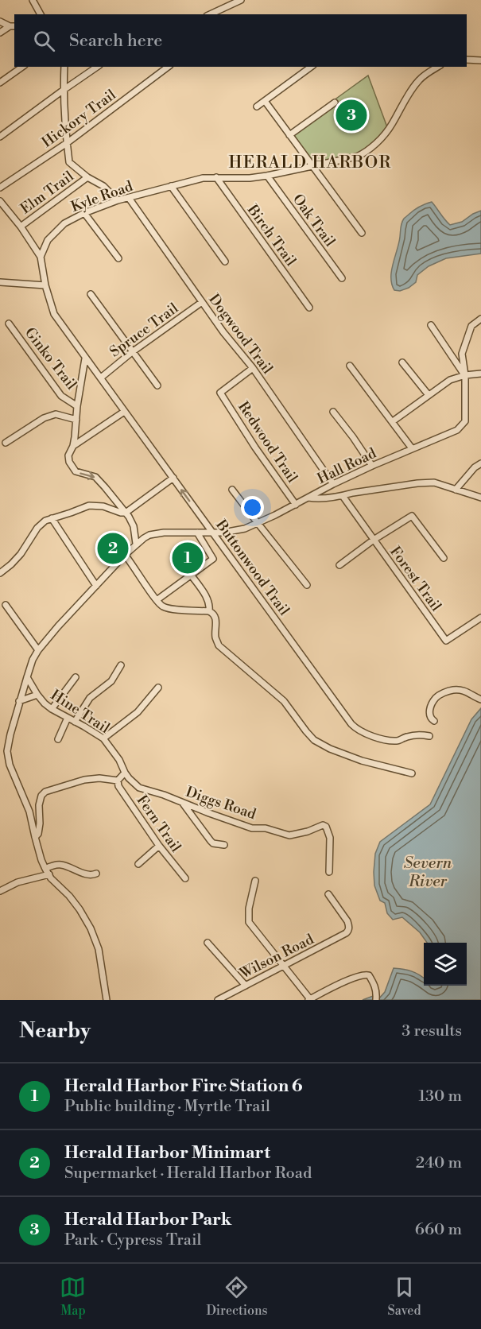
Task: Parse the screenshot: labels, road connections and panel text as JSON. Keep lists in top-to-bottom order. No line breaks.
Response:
{"streets":{"street":["Hickory Trail","Elm Trail","Kyle Road","Oak Trail","Birch Trail","Spruce Trail","Dogwood Trail","Ginko Trail","Redwood Trail","Hall Road","Buttonwood Trail","Forest Trail","Hine Trail","Diggs Road","Fern Trail","Wilson Road"]},"crossings":[["Kyle Road","Oak Trail"],["Kyle Road","Birch Trail"],["Kyle Road","Dogwood Trail"],["Spruce Trail","Dogwood Trail"],["Spruce Trail","Buttonwood Trail"],["Dogwood Trail","Redwood Trail"],["Dogwood Trail","Hall Road"],["Redwood Trail","Hall Road"],["Hall Road","Buttonwood Trail"],["Hine Trail","Diggs Road"]],"districts":["HERALD HARBOR"],"water":["Severn River"],"page":{"search":"Search here","pins":["3","2","1"],"heading":["Nearby","3 results"],"list":[{"mark":"1","name":"Herald Harbor Fire Station 6","note":"Public building · Myrtle Trail","value":"130 m"},{"mark":"2","name":"Herald Harbor Minimart","note":"Supermarket · Herald Harbor Road","value":"240 m"},{"mark":"3","name":"Herald Harbor Park","note":"Park · Cypress Trail","value":"660 m"}],"nav":["Map","Directions","Saved"]}}
